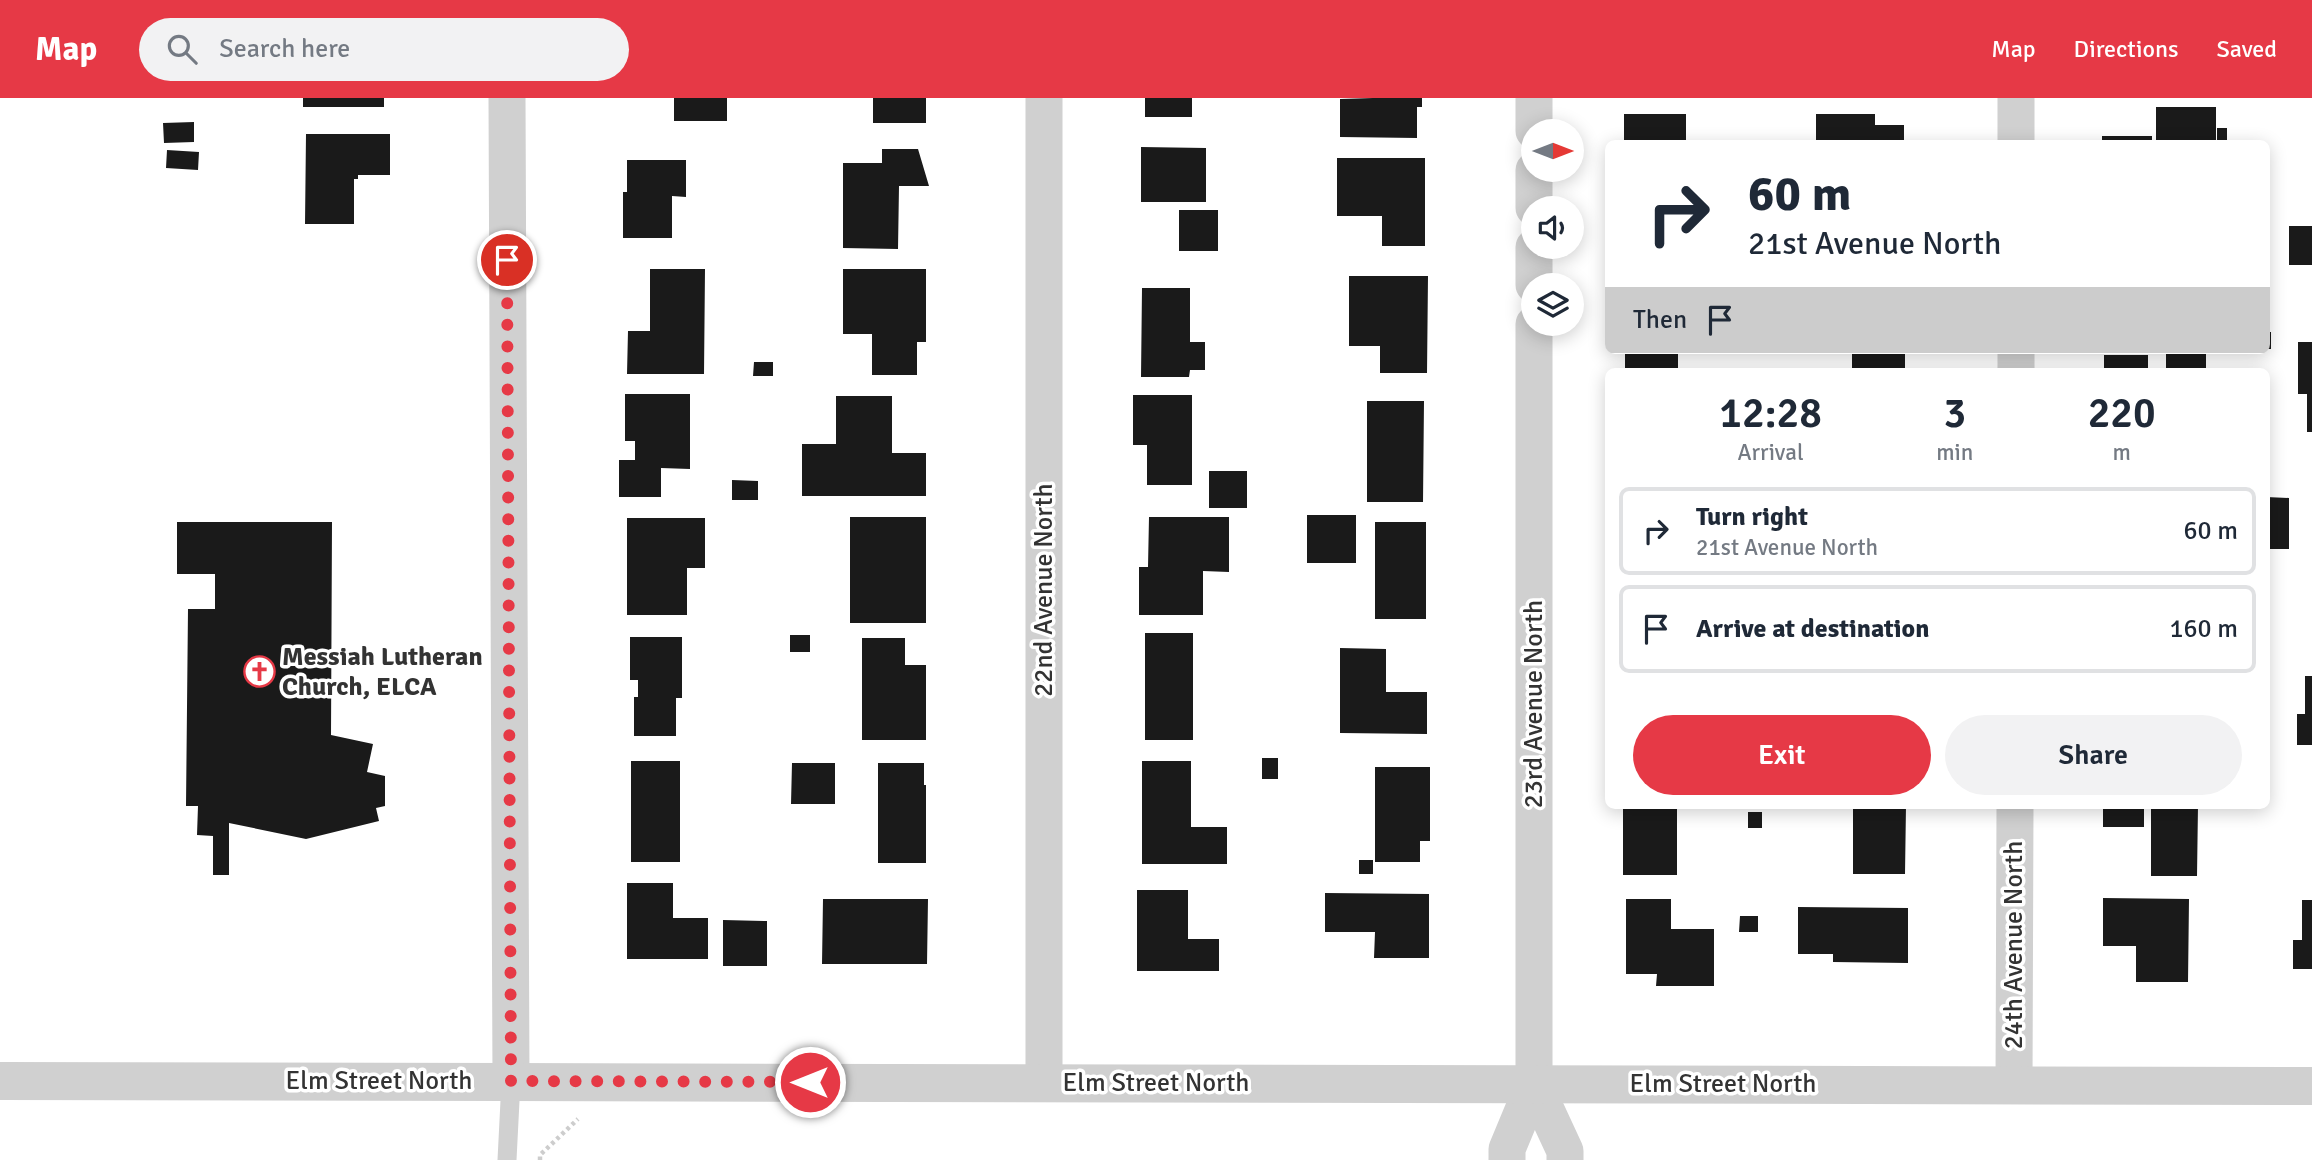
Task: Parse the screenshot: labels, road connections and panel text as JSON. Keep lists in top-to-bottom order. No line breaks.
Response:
{"streets":{"street":["22nd Avenue North","23rd Avenue North","24th Avenue North","Elm Street North"]},"crossings":[["22nd Avenue North","Elm Street North"],["23rd Avenue North","Elm Street North"],["24th Avenue North","Elm Street North"]],"places":{"church":["Messiah Lutheran Church, ELCA"]},"north":"right","page":{"header":"Map","search":"Search here","nav":["Map","Directions","Saved"],"turn":["60 m","21st Avenue North"],"then":"Then","eta":["12:28","Arrival","3","min","220","m"],"list":[{"name":"Turn right","note":"21st Avenue North","value":"60 m"},{"name":"Arrive at destination","value":"160 m"}],"buttons":["Exit","Share"]}}
